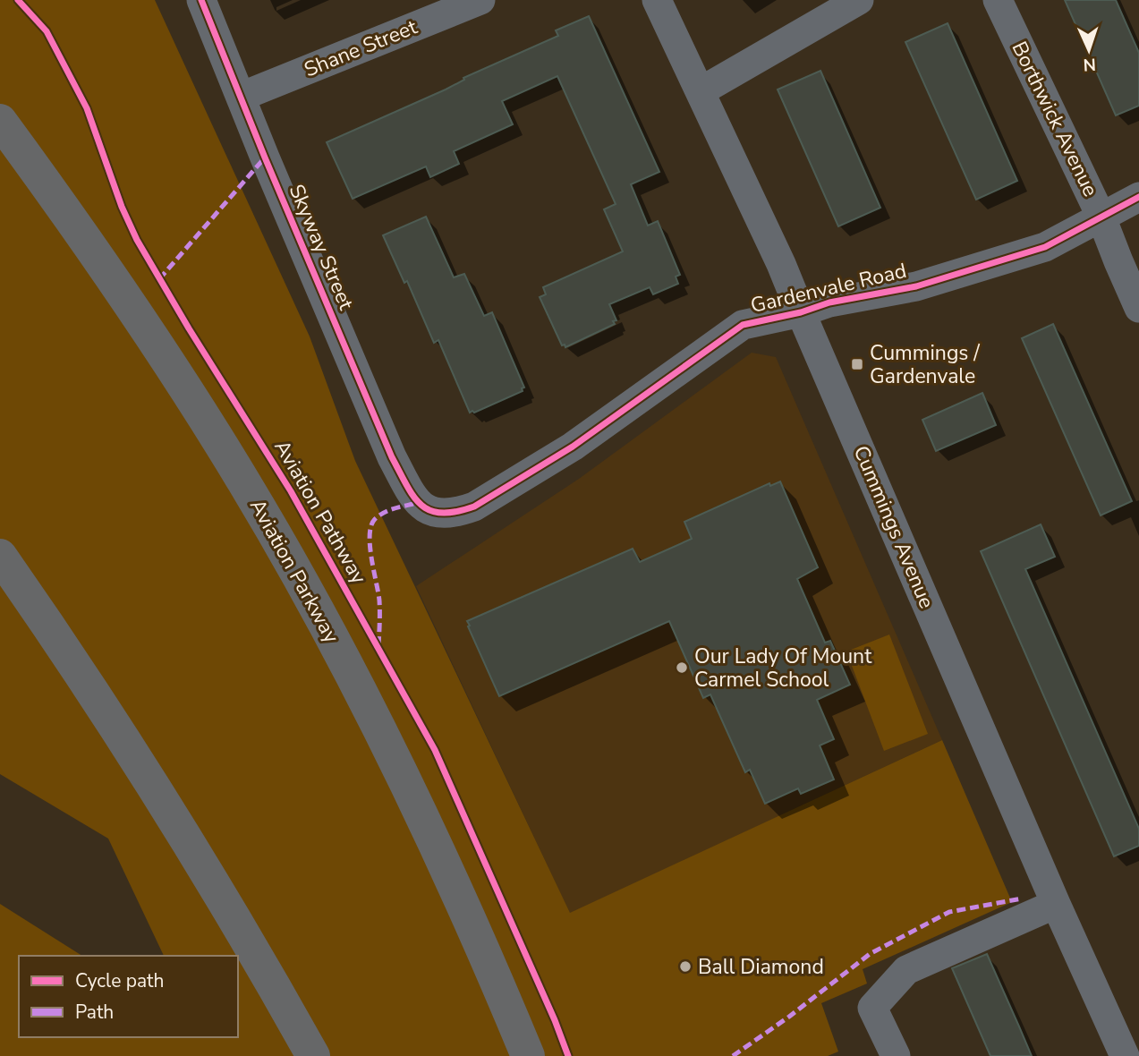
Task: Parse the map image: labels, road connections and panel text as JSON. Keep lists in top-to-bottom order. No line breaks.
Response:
{"streets":{"main road":["Aviation Parkway"],"street":["Shane Street","Borthwick Avenue","Skyway Street","Gardenvale Road","Cummings Avenue"],"cycle path":["Aviation Pathway"]},"crossings":[["Shane Street","Skyway Street"],["Borthwick Avenue","Gardenvale Road"],["Skyway Street","Gardenvale Road"],["Gardenvale Road","Cummings Avenue"]],"places":{"transit":["Cummings / Gardenvale"],"other":["Our Lady Of Mount Carmel School","Ball Diamond"]},"legend":["Cycle path","Path"],"north":"bottom"}
